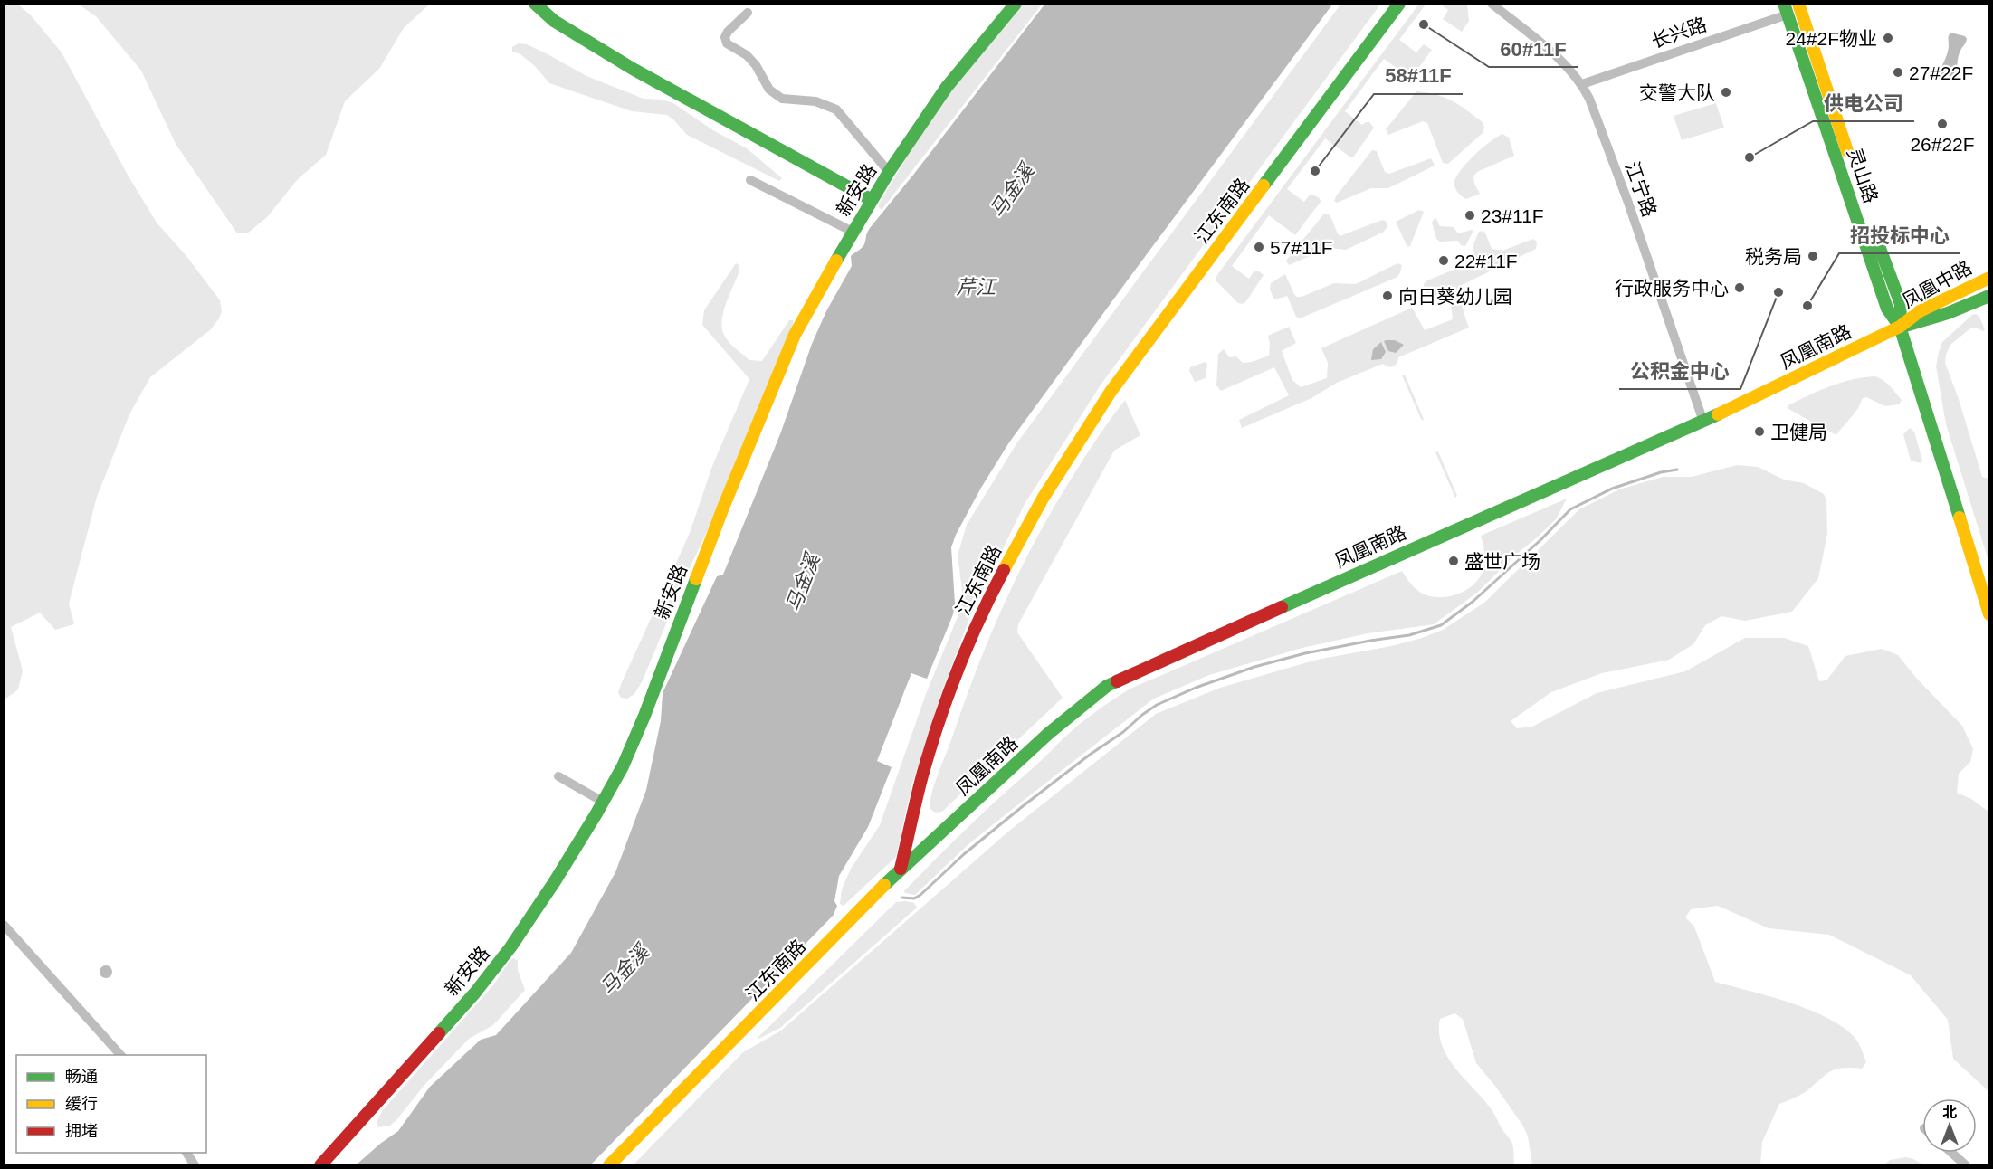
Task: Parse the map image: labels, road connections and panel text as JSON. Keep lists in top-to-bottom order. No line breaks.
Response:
{"streets":{"main road":["灵山路","新安路","江东南路","凤凰中路","凤凰南路"],"street":["长兴路","江宁路"]},"crossings":[["长兴路","灵山路"],["长兴路","江宁路"],["灵山路","凤凰中路"],["灵山路","凤凰南路"],["江宁路","凤凰南路"],["江东南路","凤凰南路"],["凤凰中路","凤凰南路"]],"water":["马金溪","芹江"],"places":["60#11F","24#2F物业","27#22F","交警大队","26#22F","供电公司","58#11F","23#11F","57#11F","税务局","22#11F","行政服务中心","公积金中心","向日葵幼儿园","招投标中心","卫健局","盛世广场"],"legend":["畅通","缓行","拥堵"],"north":"top"}
